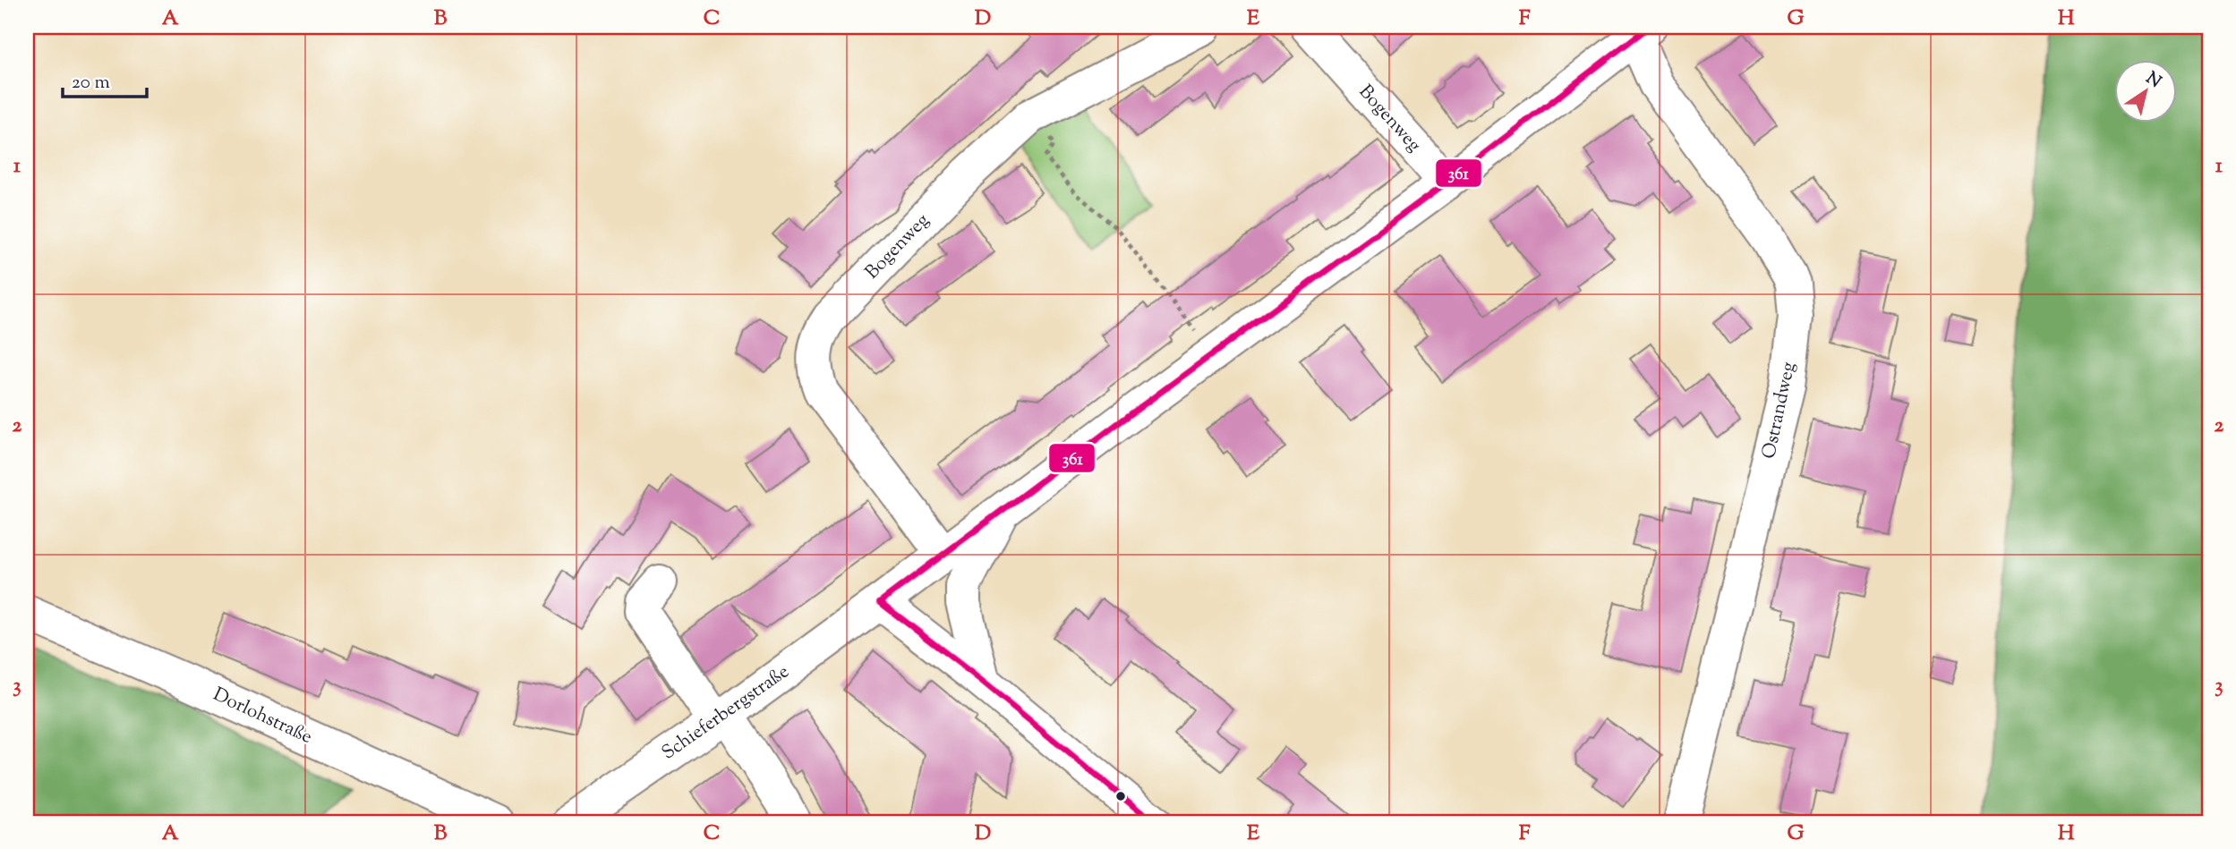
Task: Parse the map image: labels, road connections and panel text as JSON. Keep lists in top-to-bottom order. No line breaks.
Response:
{"streets":{"street":["Bogenweg","Ostrandweg","Schieferbergstraße","Dorlohstraße"]},"crossings":[["Bogenweg","Schieferbergstraße"],["Ostrandweg","Schieferbergstraße"]],"lines":["transit line 361"],"scale_bar":"20 m","north":"top right","grid":{"columns":["A","B","C","D","E","F","G","H"],"rows":["1","2","3"]}}
